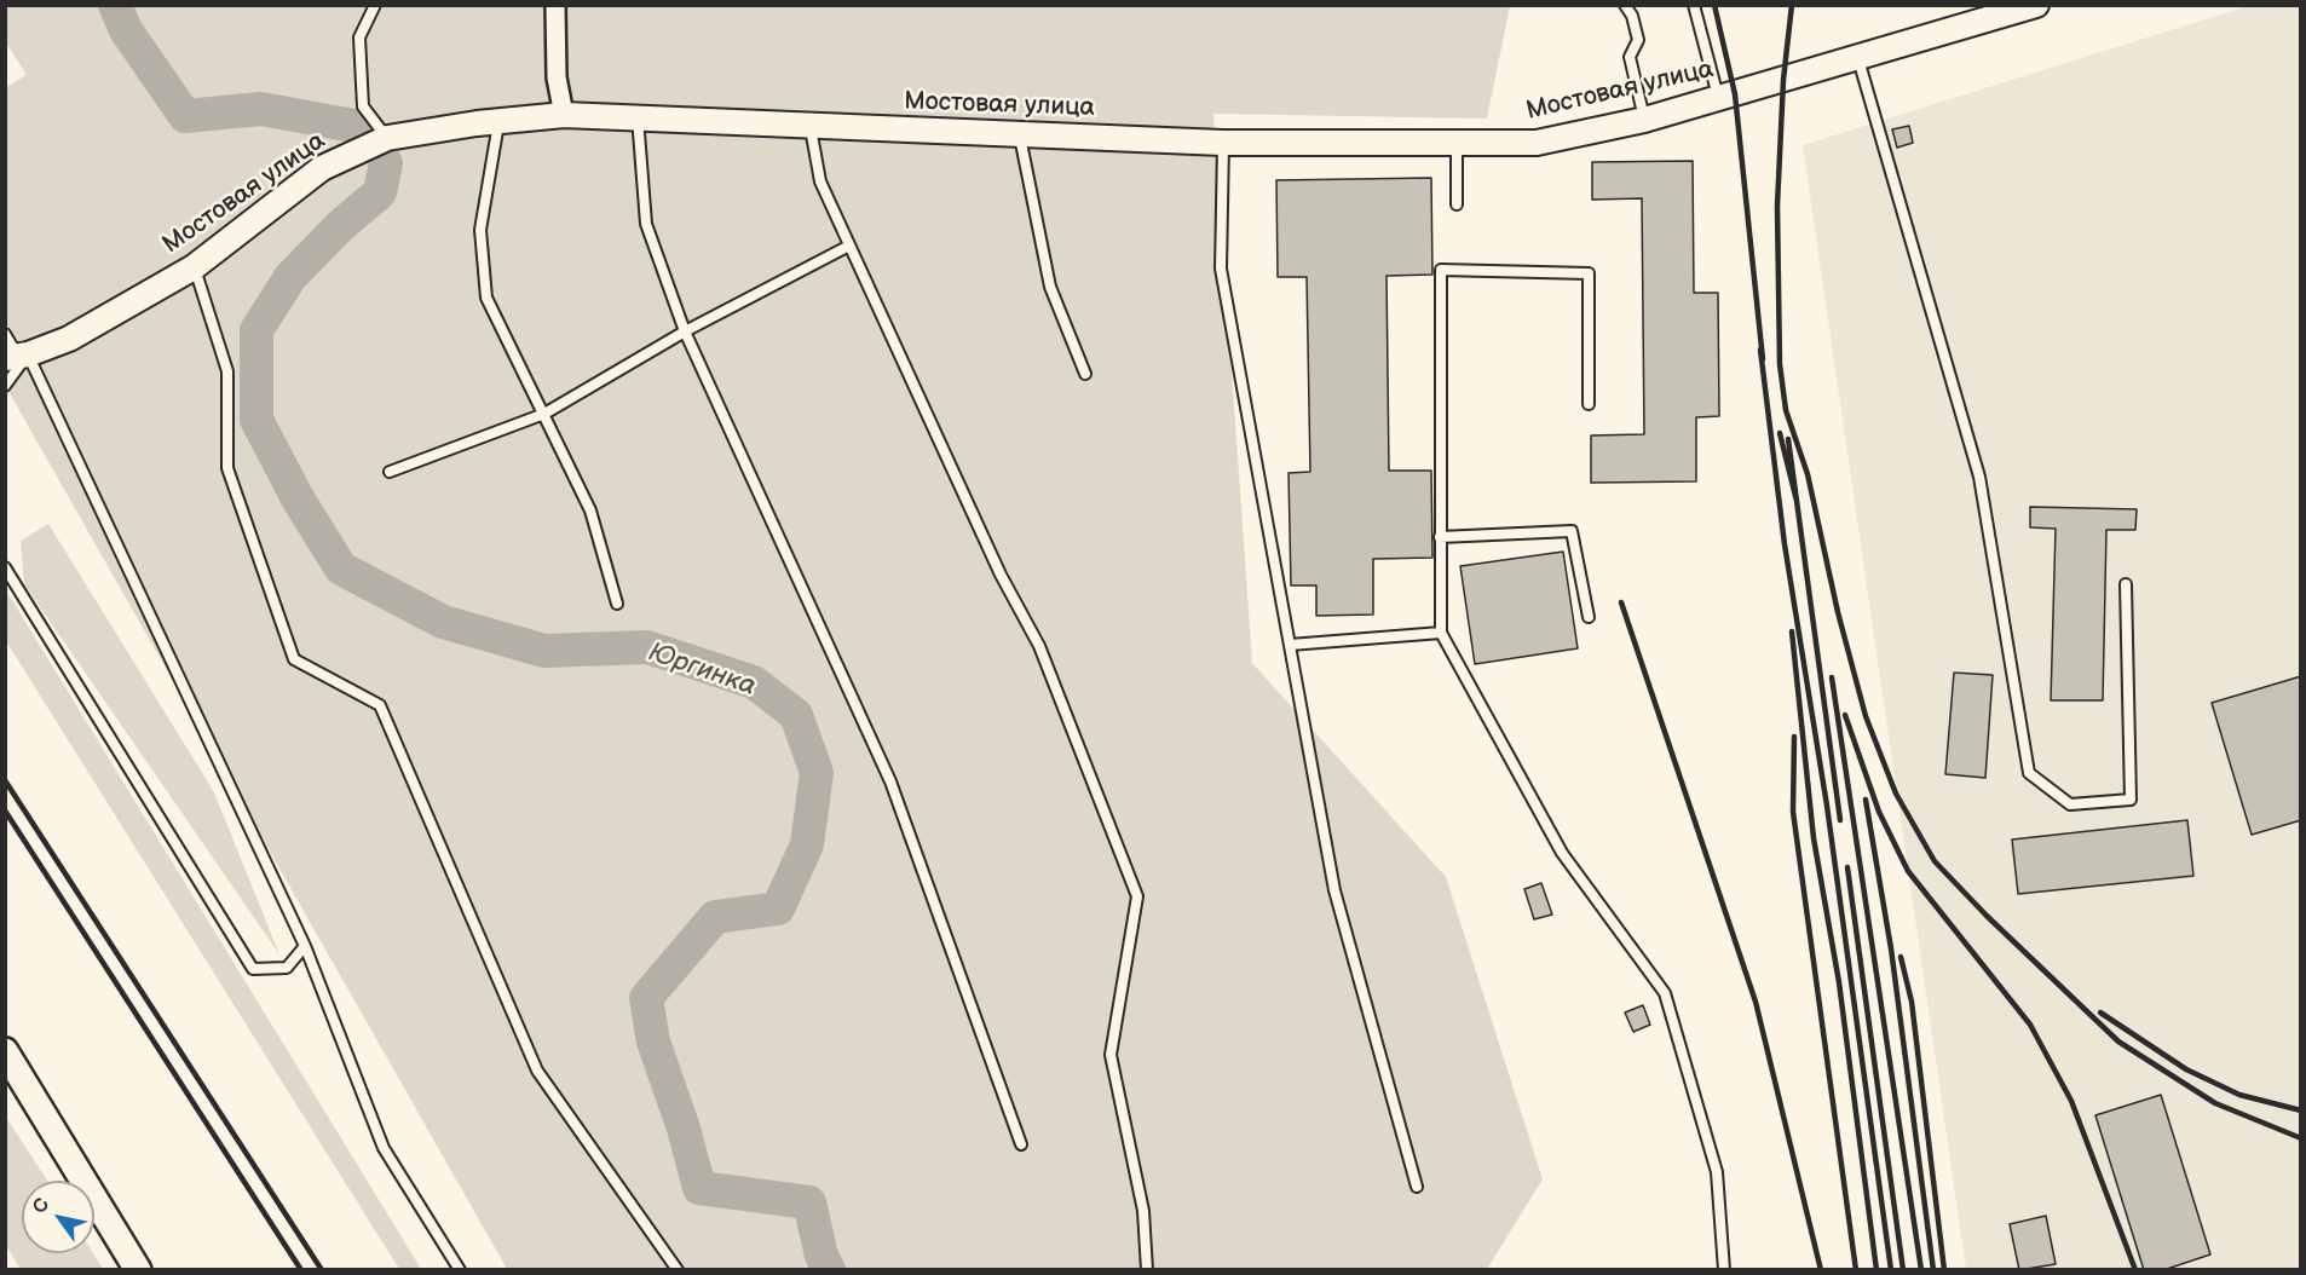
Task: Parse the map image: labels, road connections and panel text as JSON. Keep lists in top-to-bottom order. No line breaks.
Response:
{"streets":{"street":["Мостовая улица"]},"water":["Юргинка"],"north":"top left"}
